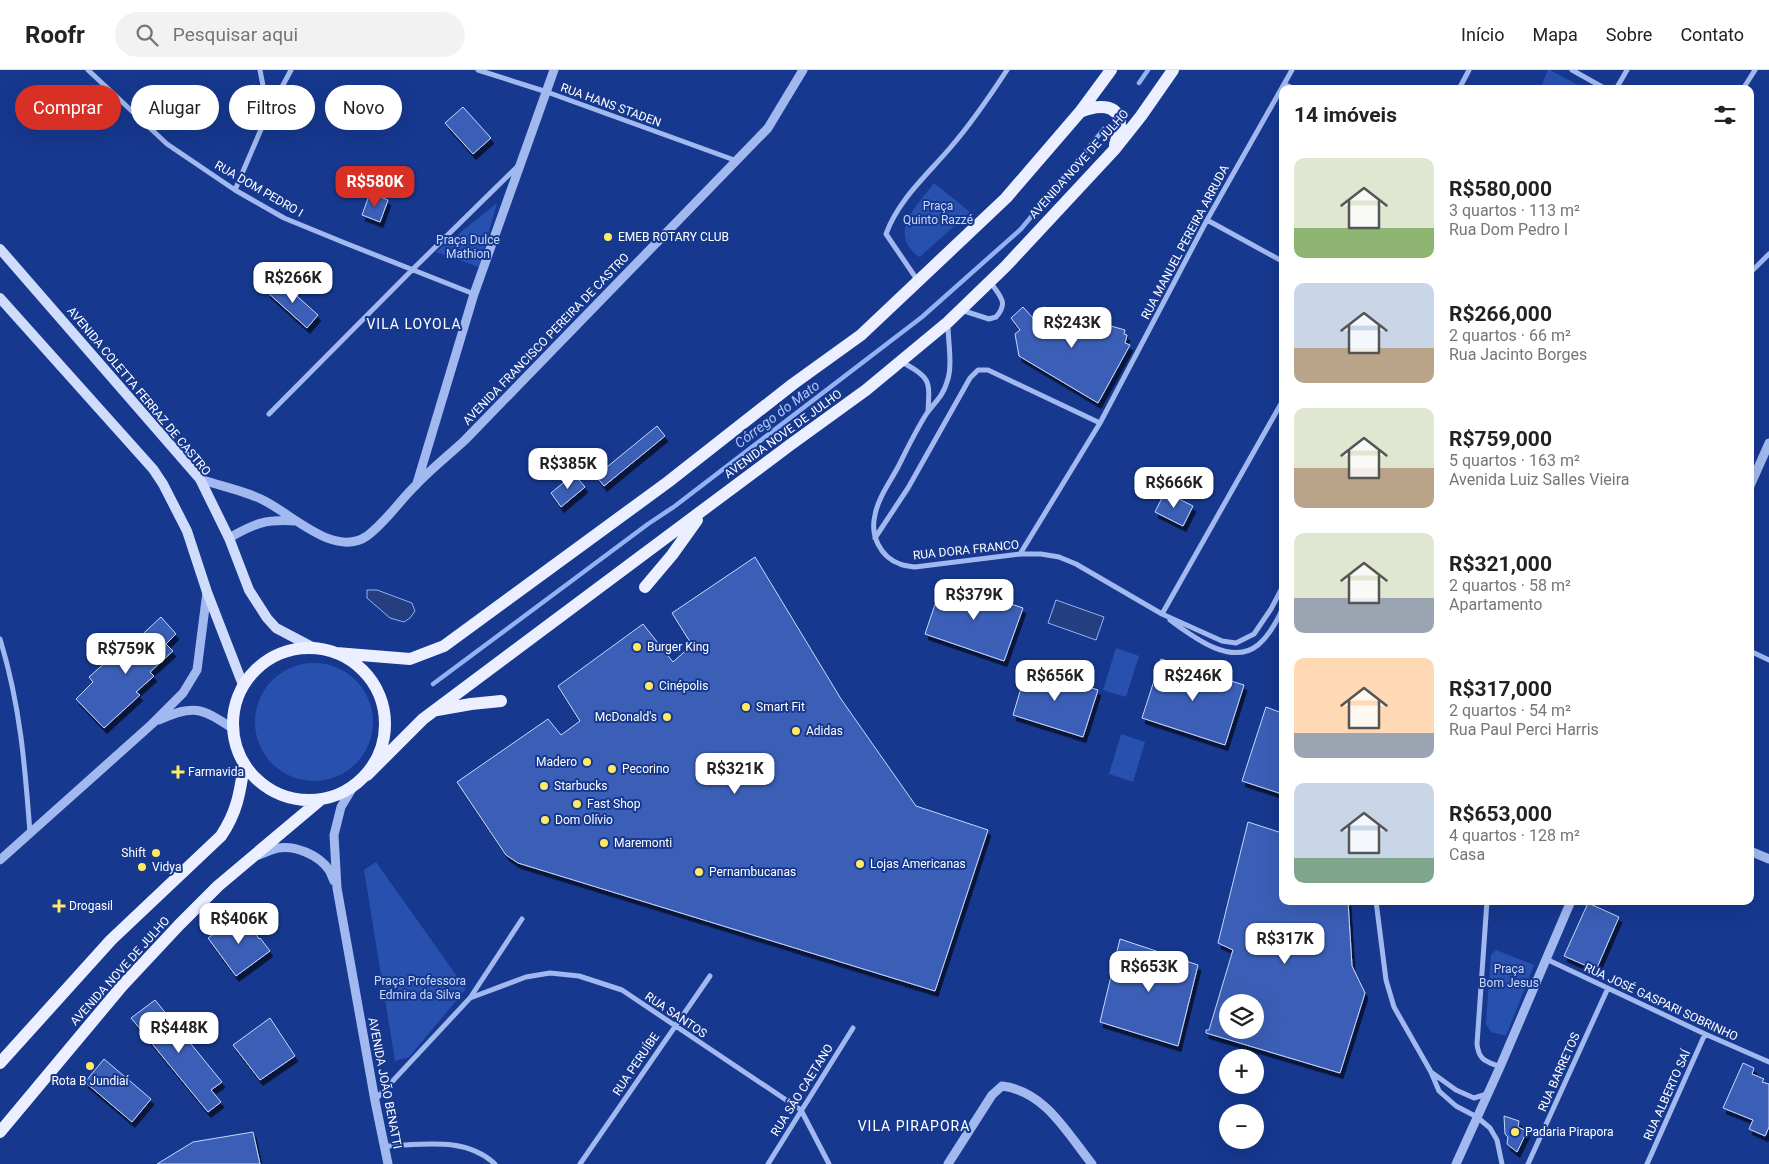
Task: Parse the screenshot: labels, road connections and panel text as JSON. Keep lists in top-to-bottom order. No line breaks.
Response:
{"streets":{"main road":["AVENIDA NOVE DE JULHO","AVENIDA COLETTA FERRAZ DE CASTRO"],"street":["RUA HANS STADEN","RUA DOM PEDRO I","RUA MANUEL PEREIRA ARRUDA","AVENIDA FRANCISCO PEREIRA DE CASTRO","RUA DORA FRANCO","RUA JOSÉ GASPARI SOBRINHO","RUA SANTOS","RUA PERUÍBE","RUA BARRETOS","AVENIDA JOÃO BENATTI","RUA SÃO CAETANO","RUA ALBERTO SAÍ"]},"crossings":[["RUA HANS STADEN","AVENIDA FRANCISCO PEREIRA DE CASTRO"],["AVENIDA NOVE DE JULHO","AVENIDA COLETTA FERRAZ DE CASTRO"],["AVENIDA NOVE DE JULHO","AVENIDA JOÃO BENATTI"],["RUA MANUEL PEREIRA ARRUDA","RUA DORA FRANCO"],["AVENIDA FRANCISCO PEREIRA DE CASTRO","AVENIDA COLETTA FERRAZ DE CASTRO"],["AVENIDA COLETTA FERRAZ DE CASTRO","AVENIDA JOÃO BENATTI"],["RUA JOSÉ GASPARI SOBRINHO","RUA BARRETOS"],["RUA JOSÉ GASPARI SOBRINHO","RUA ALBERTO SAÍ"],["RUA SANTOS","RUA PERUÍBE"],["RUA SANTOS","RUA SÃO CAETANO"]],"districts":["VILA LOYOLA","VILA PIRAPORA"],"water":["Córrego do Mato"],"parks":["Praça Quinto Razzé","Praça Dulce Mathion","Praça Bom Jesus","Praça Professora Edmira da Silva"],"places":{"other":["EMEB ROTARY CLUB","Burger King","Cinépolis","Smart Fit","McDonald's","Adidas","Madero","Pecorino","Starbucks","Fast Shop","Dom Olívio","Maremonti","Shift","Lojas Americanas","Vidya","Pernambucanas","Rota B Jundiaí","Padaria Pirapora"],"health":["Farmavida","Drogasil"]},"page":{"header":"Roofr","search":"Pesquisar aqui","nav":["Início","Mapa","Sobre","Contato"],"chip":["Comprar","Alugar","Filtros","Novo"],"heading":"14 imóveis","list":[{"name":"R$580,000","note":"3 quartos · 113 m² · Rua Dom Pedro I"},{"name":"R$266,000","note":"2 quartos · 66 m² · Rua Jacinto Borges"},{"name":"R$759,000","note":"5 quartos · 163 m² · Avenida Luiz Salles Vieira"},{"name":"R$321,000","note":"2 quartos · 58 m² · Apartamento"},{"name":"R$317,000","note":"2 quartos · 54 m² · Rua Paul Perci Harris"},{"name":"R$653,000","note":"4 quartos · 128 m² · Casa"}],"price":["R$580K","R$266K","R$243K","R$385K","R$666K","R$379K","R$759K","R$656K","R$246K","R$321K","R$406K","R$317K","R$653K","R$448K"],"map_buttons":["+","−"]}}
